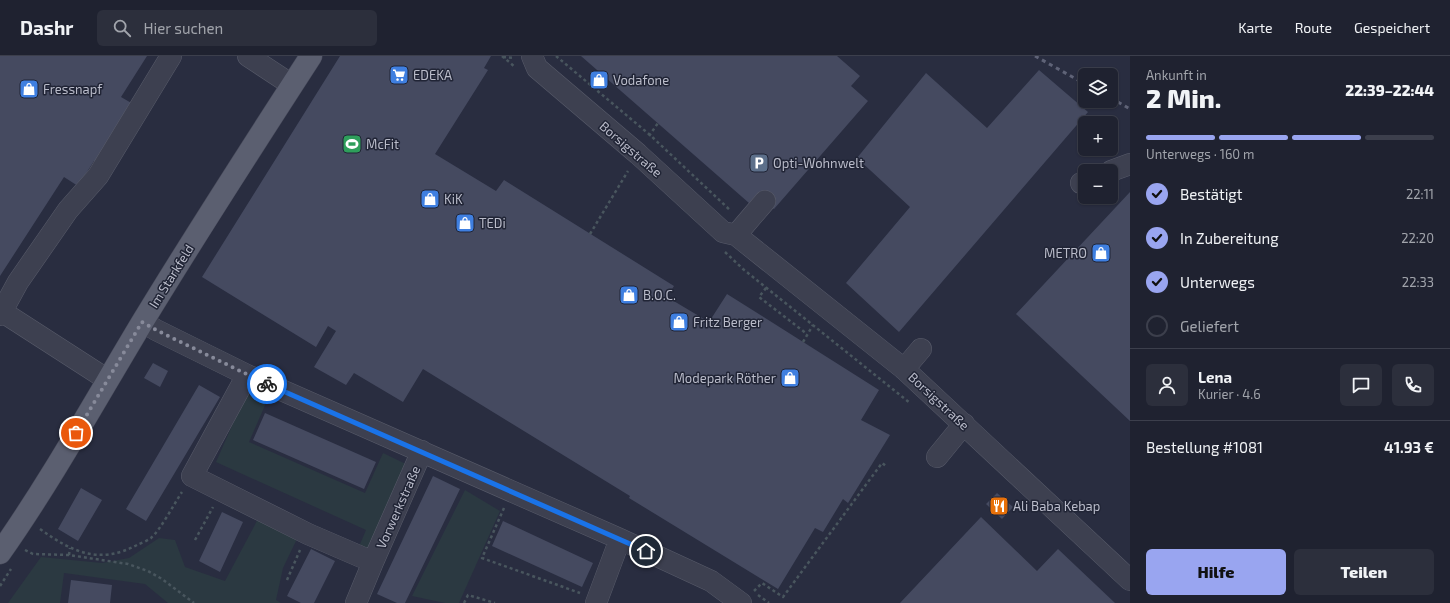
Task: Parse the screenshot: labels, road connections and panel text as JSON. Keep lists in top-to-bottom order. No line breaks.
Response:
{"streets":{"main road":["Im Starkfeld"],"street":["Borsigstraße","Vorwerkstraße"]},"crossings":[["Im Starkfeld","Vorwerkstraße"]],"places":{"supermarket":["EDEKA"],"shop":["Vodafone","Fressnapf","KiK","TEDi","METRO","B.O.C.","Fritz Berger","Modepark Röther"],"sports":["McFit"],"parking":["Opti-Wohnwelt"],"restaurant":["Ali Baba Kebap"]},"page":{"header":"Dashr","search":"Hier suchen","nav":["Karte","Route","Gespeichert"],"heading":["2 Min.","Ankunft in","22:39–22:44"],"panel":["Lena","Kurier · 4.6","Bestellung #1081","41.93 €"],"map_buttons":["+","−"],"bar":"Unterwegs · 160 m","list":[["Bestätigt","22:11"],["In Zubereitung","22:20"],["Unterwegs","22:33"],"Geliefert"],"buttons":["Hilfe","Teilen"]}}
